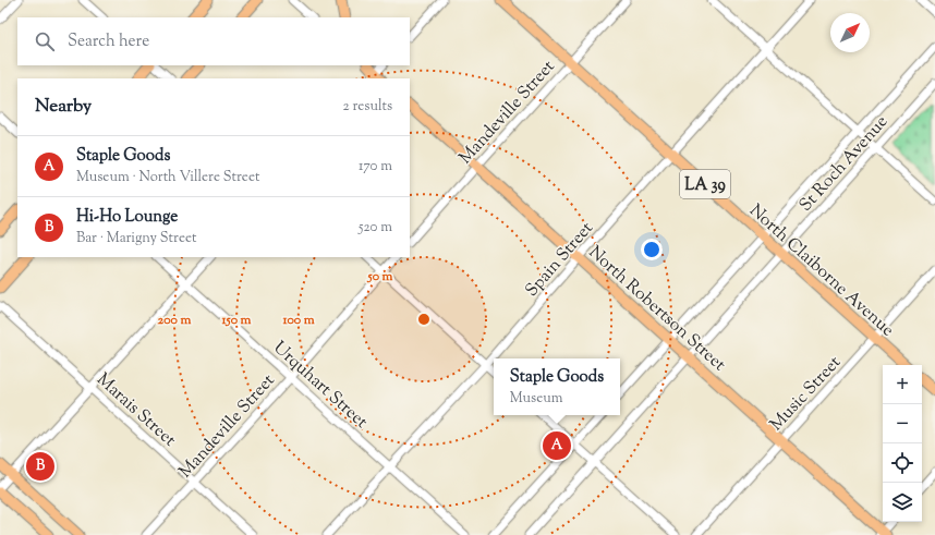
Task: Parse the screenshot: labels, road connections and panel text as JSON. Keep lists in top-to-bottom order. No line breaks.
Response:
{"streets":{"main road":["LA 39","North Claiborne Avenue","North Robertson Street"],"street":["Mandeville Street","St Roch Avenue","Spain Street","Urquhart Street","Music Street","Marais Street"]},"crossings":[["Mandeville Street","North Claiborne Avenue"],["Mandeville Street","North Robertson Street"],["Mandeville Street","Urquhart Street"],["Mandeville Street","Marais Street"],["St Roch Avenue","North Claiborne Avenue"],["St Roch Avenue","North Robertson Street"],["Spain Street","North Claiborne Avenue"],["Spain Street","North Robertson Street"],["Spain Street","Urquhart Street"],["North Claiborne Avenue","Music Street"],["North Robertson Street","Music Street"]],"north":"top right","page":{"search":"Search here","heading":["Nearby","2 results"],"list":[{"mark":"A","name":"Staple Goods","note":"Museum · North Villere Street","value":"170 m"},{"mark":"B","name":"Hi-Ho Lounge","note":"Bar · Marigny Street","value":"520 m"}],"popup":["Staple Goods","Museum"],"map_buttons":["+","−"],"pins":["A","B"]},"rings":["50 m","200 m","150 m","100 m"]}
